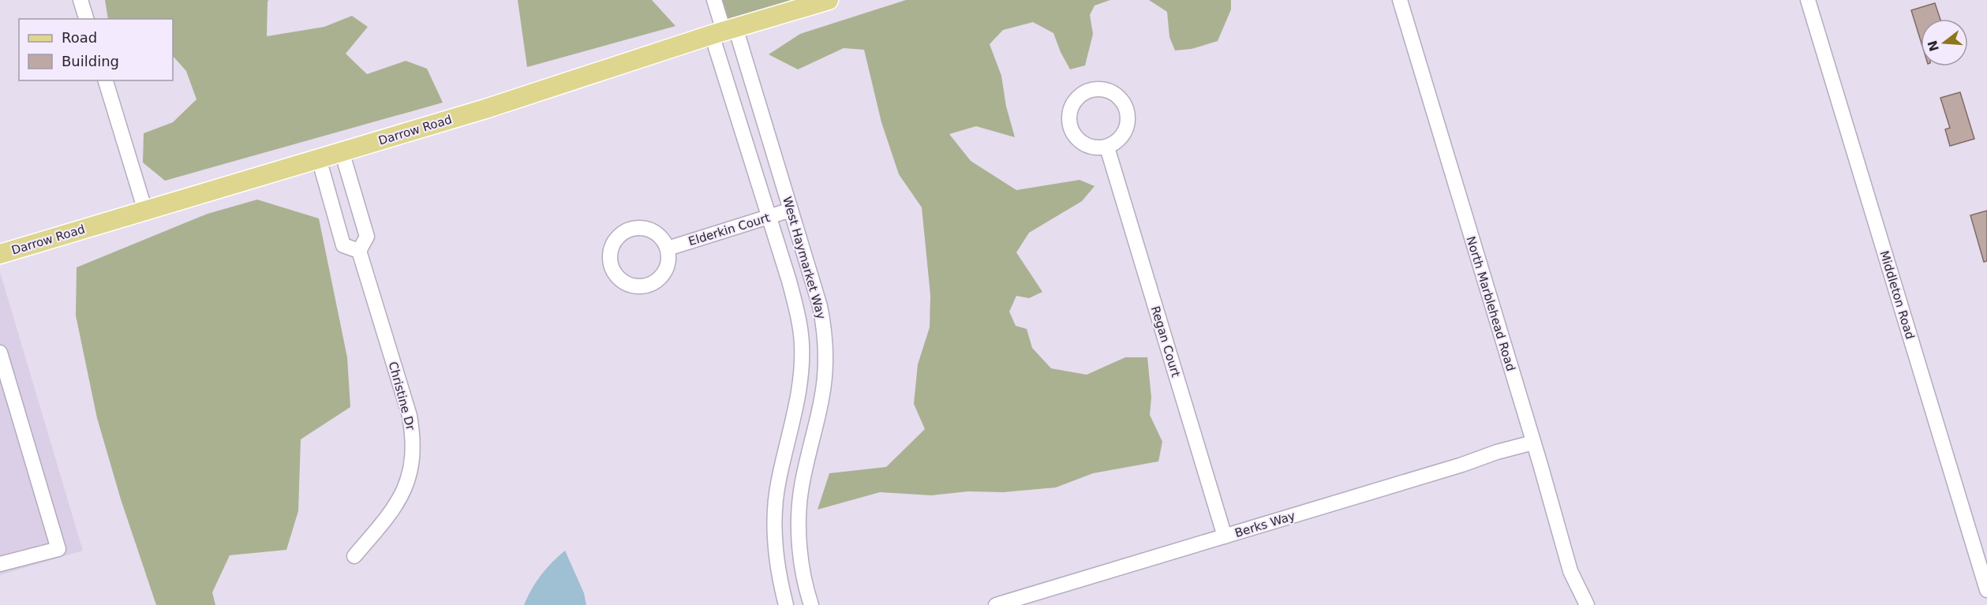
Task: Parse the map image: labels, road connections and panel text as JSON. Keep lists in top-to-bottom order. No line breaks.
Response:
{"streets":{"main road":["Darrow Road"],"street":["Elderkin Court","West Haymarket Way","Middleton Road","North Marblehead Road","Regan Court","Christine Dr","Berks Way"]},"crossings":[["Darrow Road","West Haymarket Way"],["Elderkin Court","West Haymarket Way"],["North Marblehead Road","Berks Way"],["Regan Court","Berks Way"]],"legend":["Road","Building"],"north":"left"}
